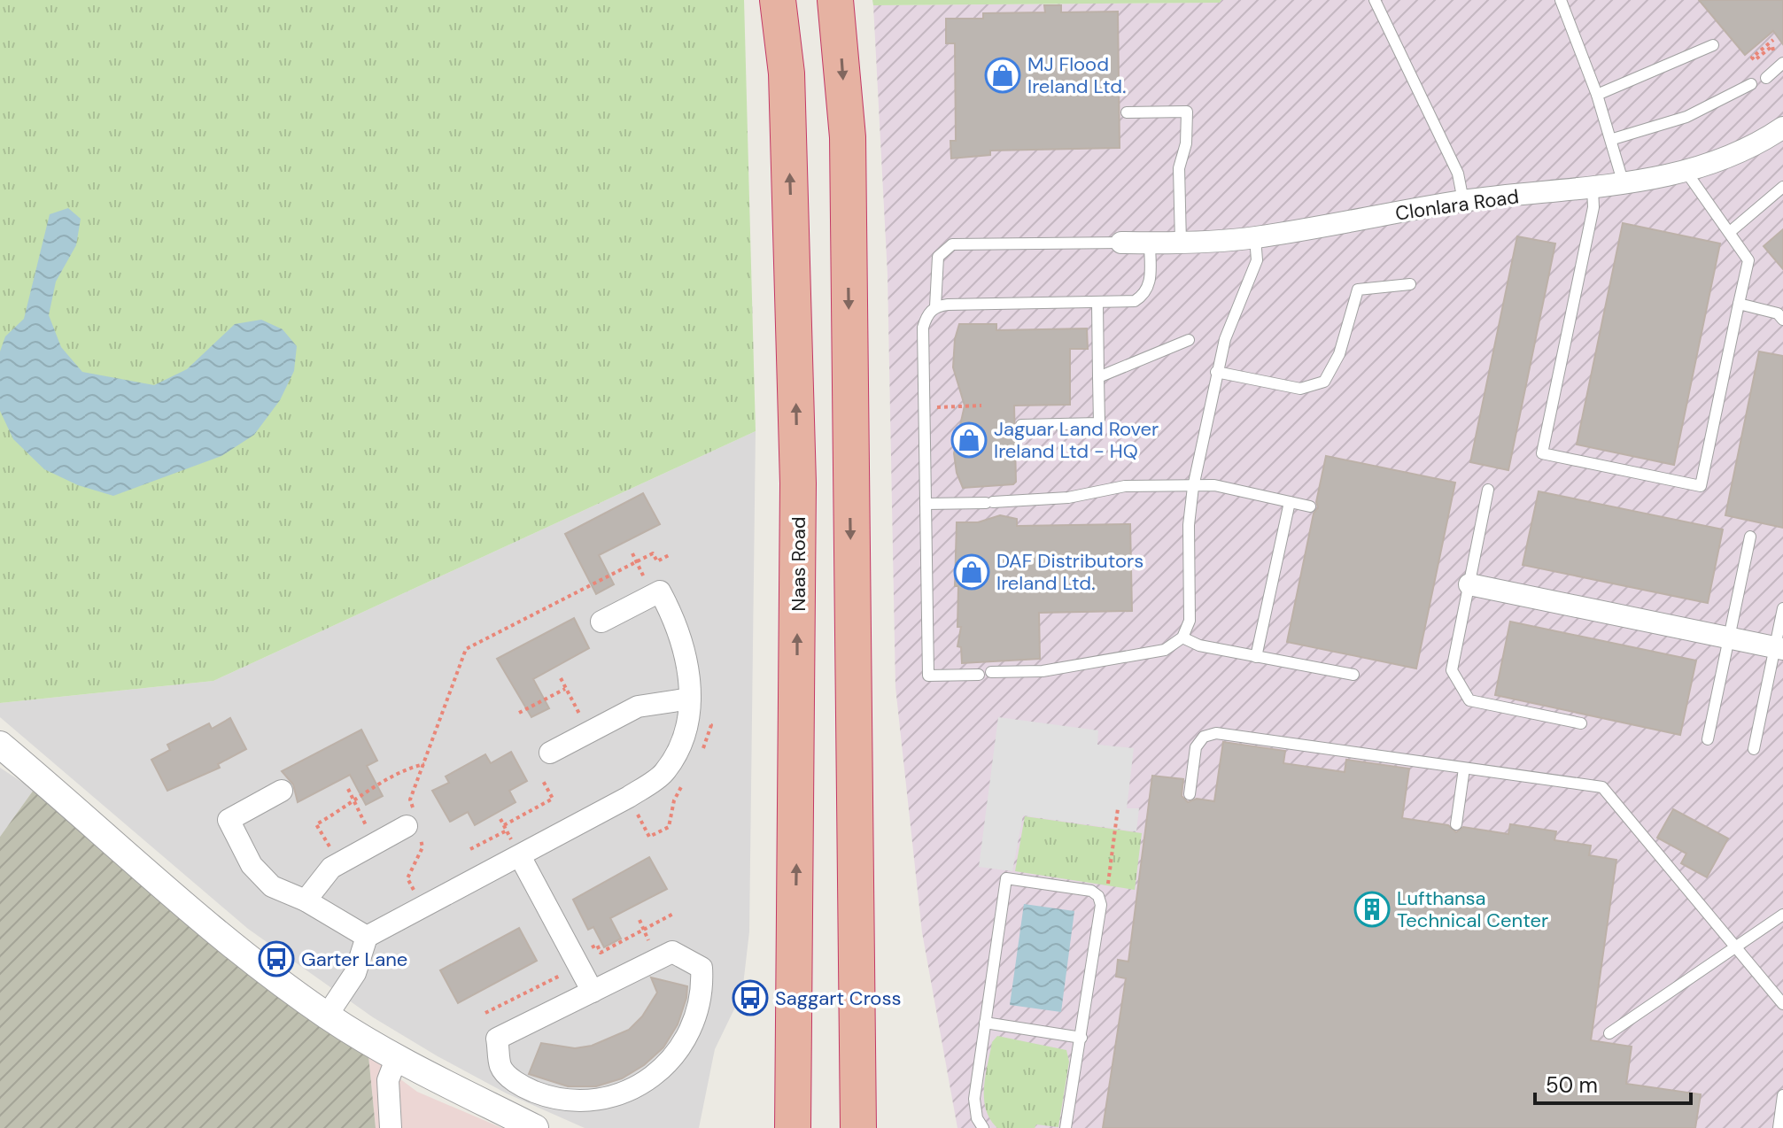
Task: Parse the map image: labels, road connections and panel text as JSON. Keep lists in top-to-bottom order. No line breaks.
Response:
{"streets":{"highway":["Naas Road"],"street":["Clonlara Road"]},"places":{"shop":["MJ Flood Ireland Ltd.","Jaguar Land Rover Ireland Ltd - HQ","DAF Distributors Ireland Ltd."],"building":["Lufthansa Technical Center"],"bus stop":["Garter Lane","Saggart Cross"]},"scale_bar":"50 m"}
